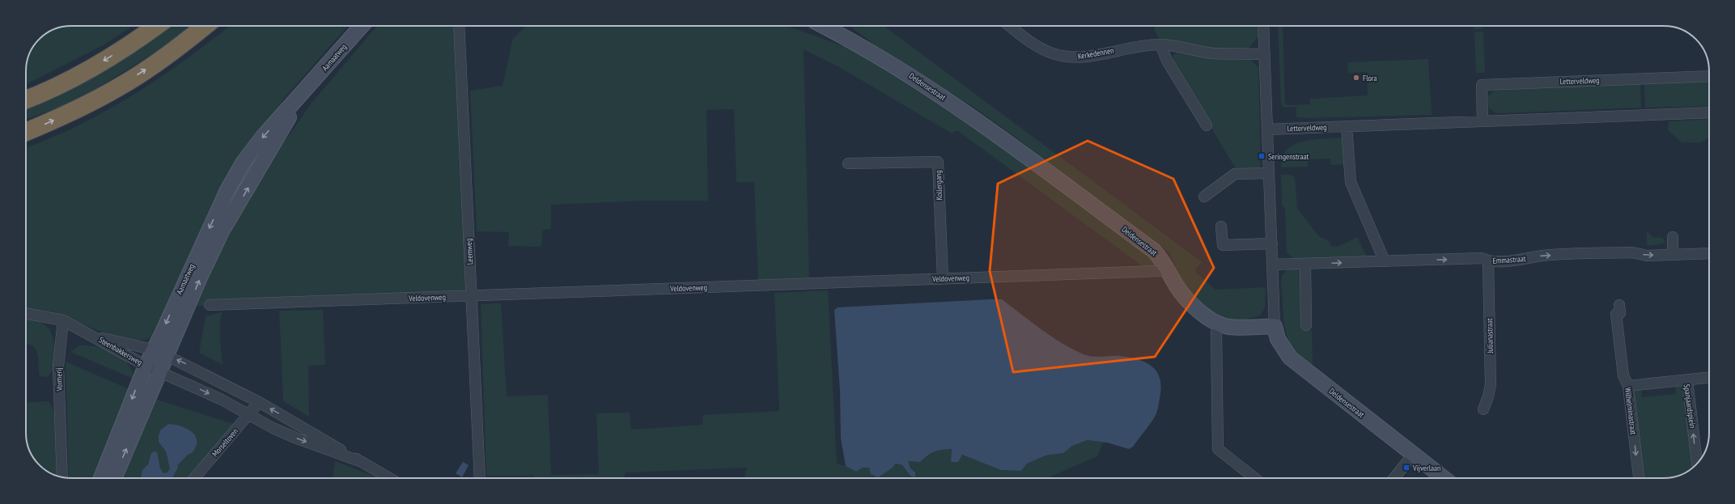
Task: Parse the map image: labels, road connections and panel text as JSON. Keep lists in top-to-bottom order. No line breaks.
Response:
{"streets":{"main road":["Aamaatweg","Deldensestraat"],"street":["Kerkedennen","Letterveldweg","Kollergang","Leemweg","Emmastraat","Veldovenweg","Julianastraat","Steenbakkersweg","Vormerij","Spanjaardsplein","Wilhelminastraat","Morseltoven"]},"crossings":[["Aamaatweg","Steenbakkersweg"],["Deldensestraat","Veldovenweg"],["Kollergang","Veldovenweg"],["Leemweg","Veldovenweg"],["Emmastraat","Julianastraat"],["Steenbakkersweg","Morseltoven"],["Spanjaardsplein","Wilhelminastraat"]],"one_way":["Emmastraat","Spanjaardsplein","Wilhelminastraat"],"places":{"other":["Flora"],"transit":["Seringenstraat","Vijverlaan"]}}
